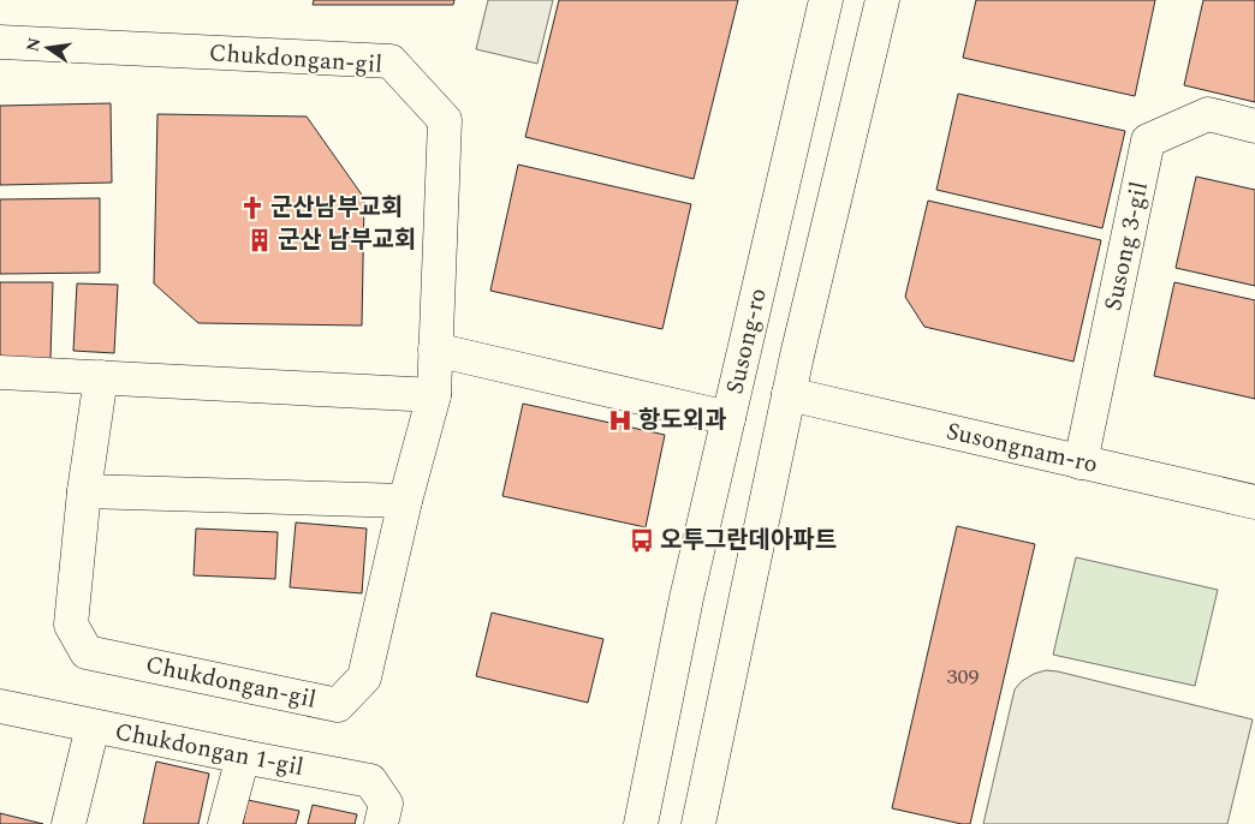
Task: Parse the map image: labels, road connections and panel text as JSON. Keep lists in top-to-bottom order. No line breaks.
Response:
{"streets":{"street":["Chukdongan-gil","Susong 3-gil","Susong-ro","Susongnam-ro","Chukdongan 1-gil"]},"crossings":[["Susong 3-gil","Susongnam-ro"]],"places":{"church":["군산남부교회"],"building":["군산 남부교회"],"hospital":["항도외과"],"bus stop":["오투그란데아파트"]},"house_numbers":["309"],"north":"left"}
